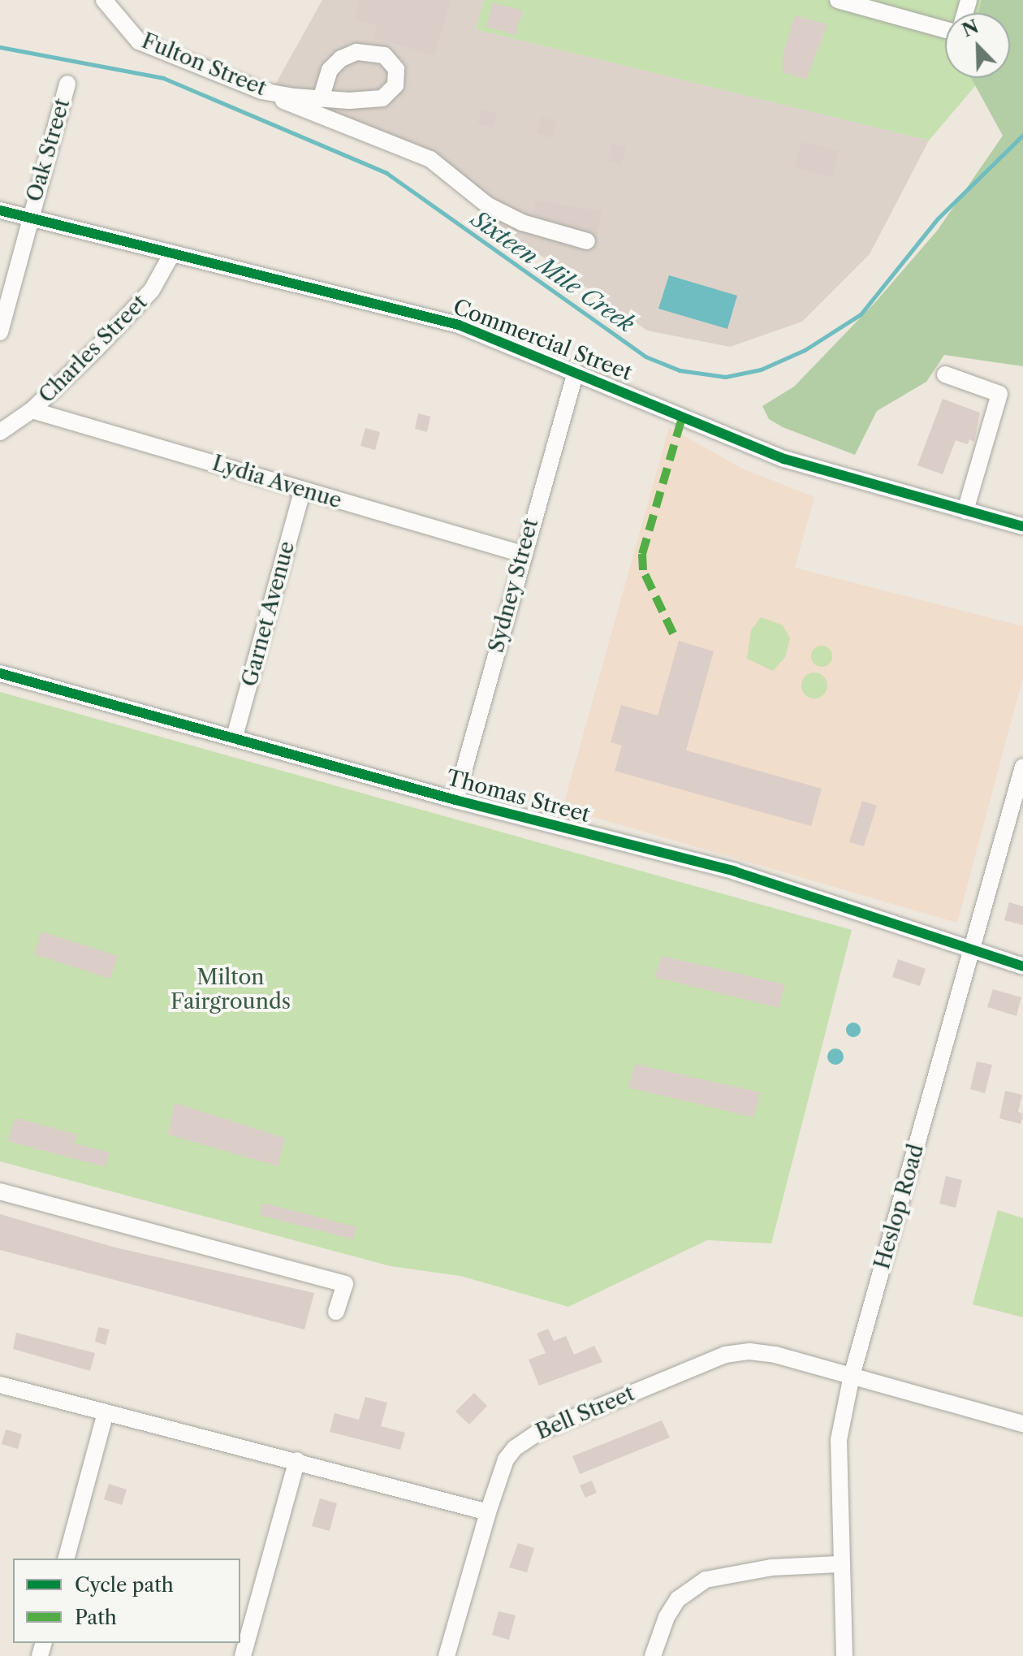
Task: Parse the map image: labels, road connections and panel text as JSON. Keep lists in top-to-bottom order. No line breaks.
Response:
{"streets":{"street":["Fulton Street","Oak Street","Commercial Street","Charles Street","Lydia Avenue","Sydney Street","Garnet Avenue","Thomas Street","Heslop Road","Bell Street"]},"crossings":[["Oak Street","Commercial Street"],["Commercial Street","Charles Street"],["Commercial Street","Sydney Street"],["Charles Street","Lydia Avenue"],["Lydia Avenue","Sydney Street"],["Lydia Avenue","Garnet Avenue"],["Sydney Street","Thomas Street"],["Garnet Avenue","Thomas Street"],["Thomas Street","Heslop Road"],["Heslop Road","Bell Street"]],"water":["Sixteen Mile Creek"],"parks":["Milton Fairgrounds"],"legend":["Cycle path","Path"],"north":"top left"}
